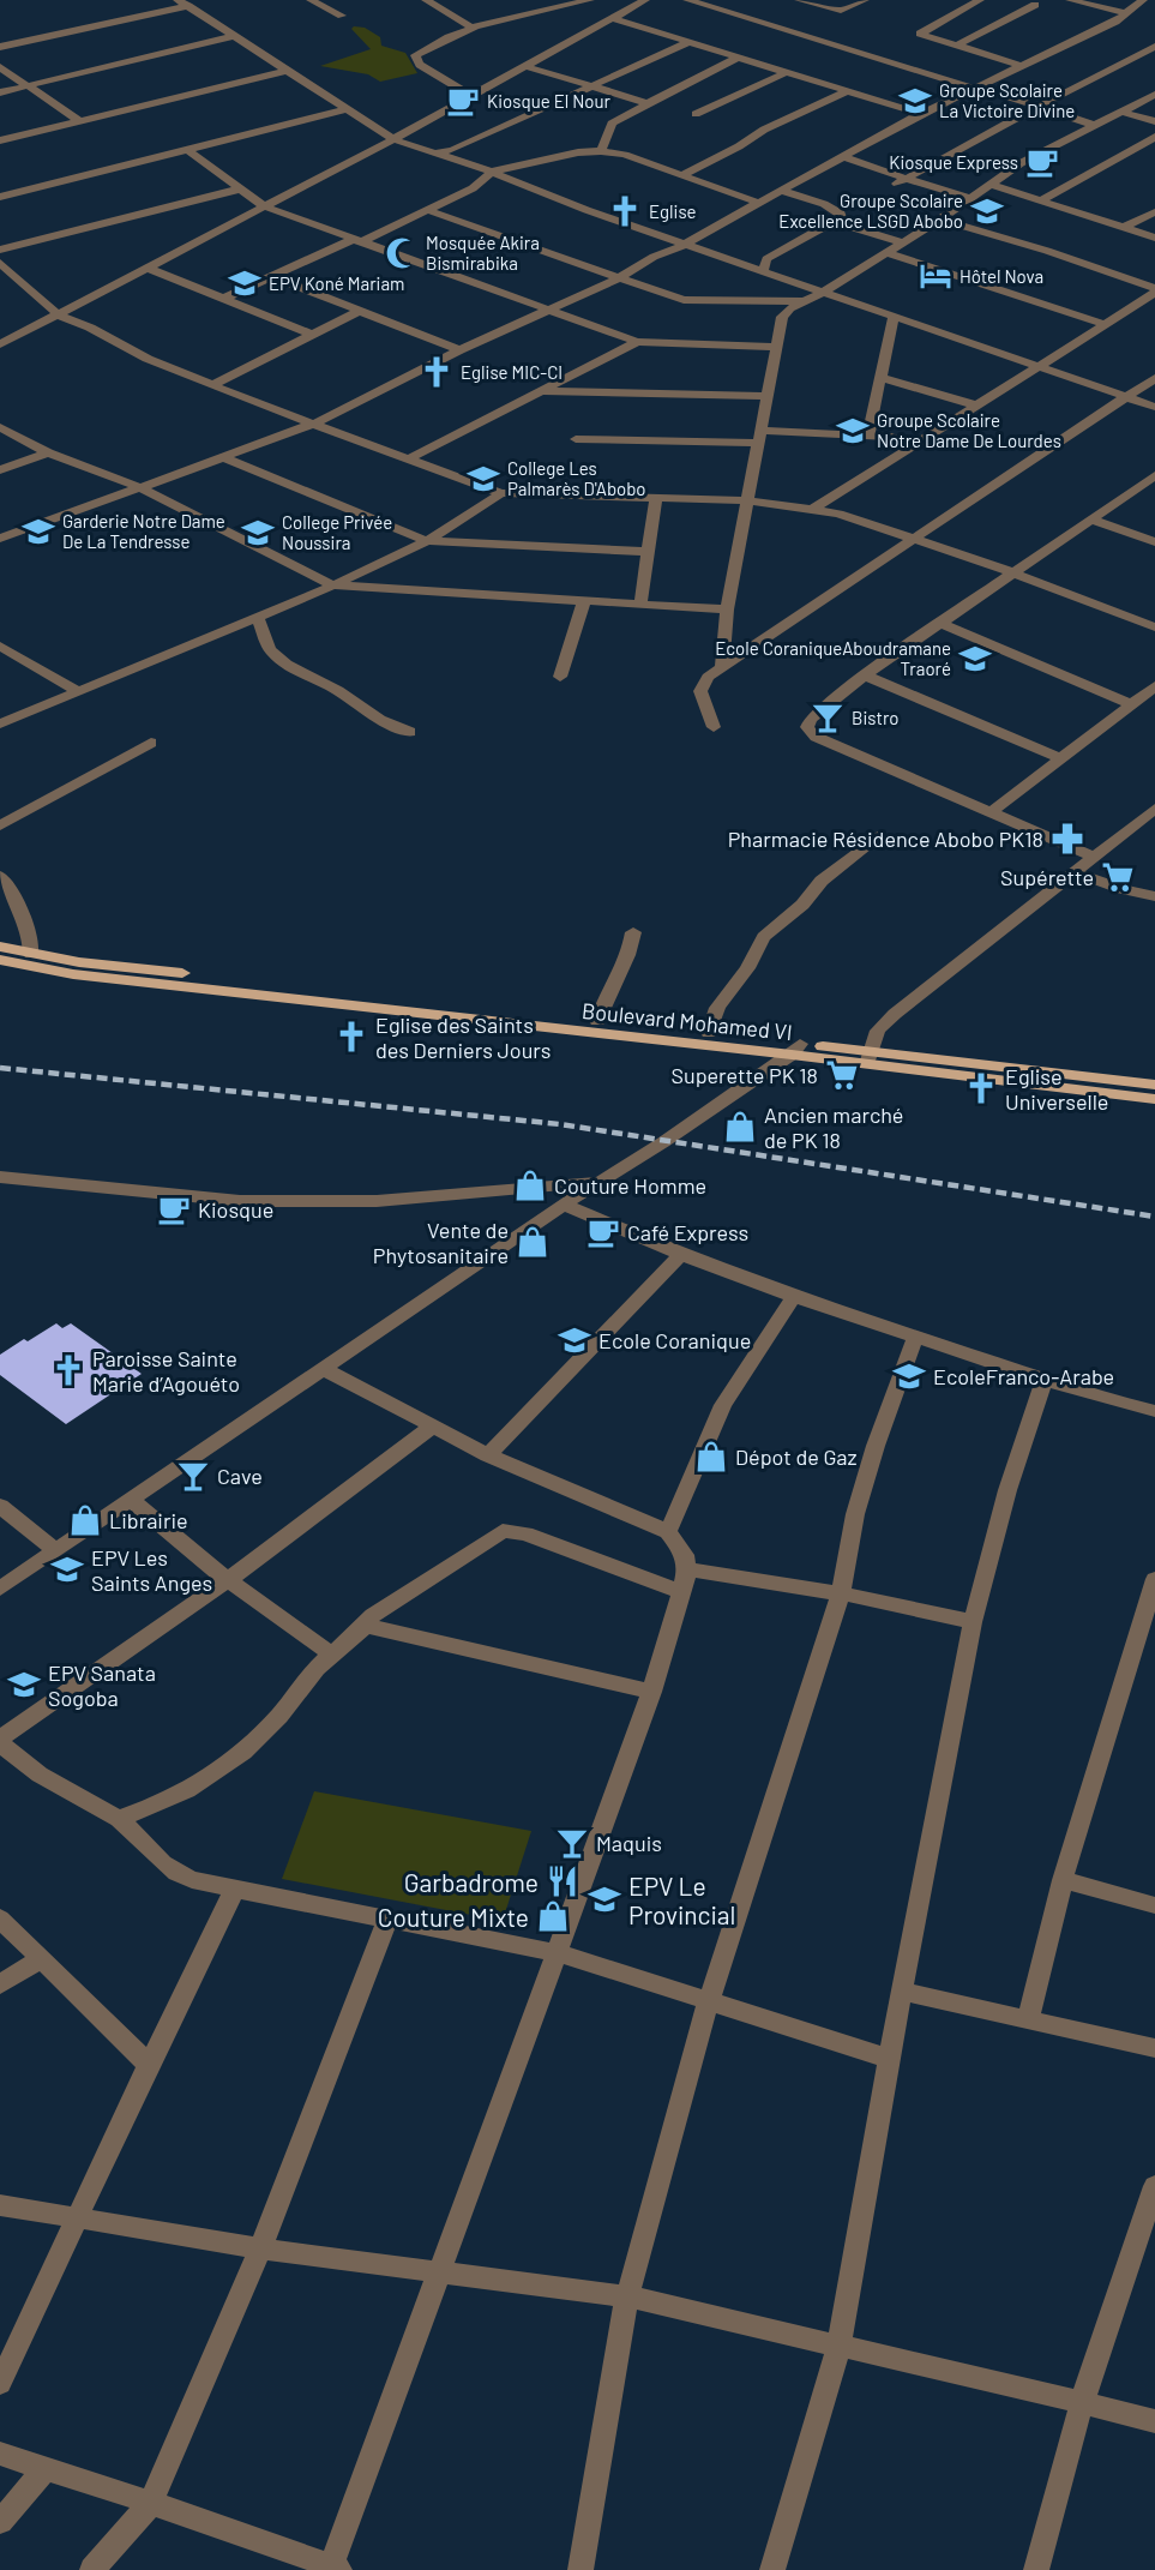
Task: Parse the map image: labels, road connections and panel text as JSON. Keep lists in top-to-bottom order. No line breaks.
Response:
{"streets":{"main road":["Boulevard Mohamed VI"]},"places":{"cafe":["Kiosque El Nour","Kiosque Express","Kiosque","Café Express"],"school or university":["Groupe Scolaire La Victoire Divine","Groupe Scolaire Excellence LSGD Abobo","EPV Koné Mariam","Groupe Scolaire Notre Dame De Lourdes","College Les Palmarès D'Abobo","Garderie Notre Dame De La Tendresse","College Privée Noussira","Ecole CoraniqueAboudramane Traoré","Ecole Coranique","EcoleFranco-Arabe","EPV Les Saints Anges","EPV Sanata Sogoba","EPV Le Provincial"],"church":["Eglise","Eglise MIC-CI","Eglise des Saints des Derniers Jours","Eglise Universelle","Paroisse Sainte Marie d’Agouéto"],"mosque":["Mosquée Akira Bismirabika"],"hotel":["Hôtel Nova"],"bar":["Bistro","Cave","Maquis"],"pharmacy":["Pharmacie Résidence Abobo PK18"],"supermarket":["Supérette","Superette PK 18"],"shop":["Ancien marché de PK 18","Couture Homme","Vente de Phytosanitaire","Dépot de Gaz","Librairie","Couture Mixte"],"restaurant":["Garbadrome"]}}
